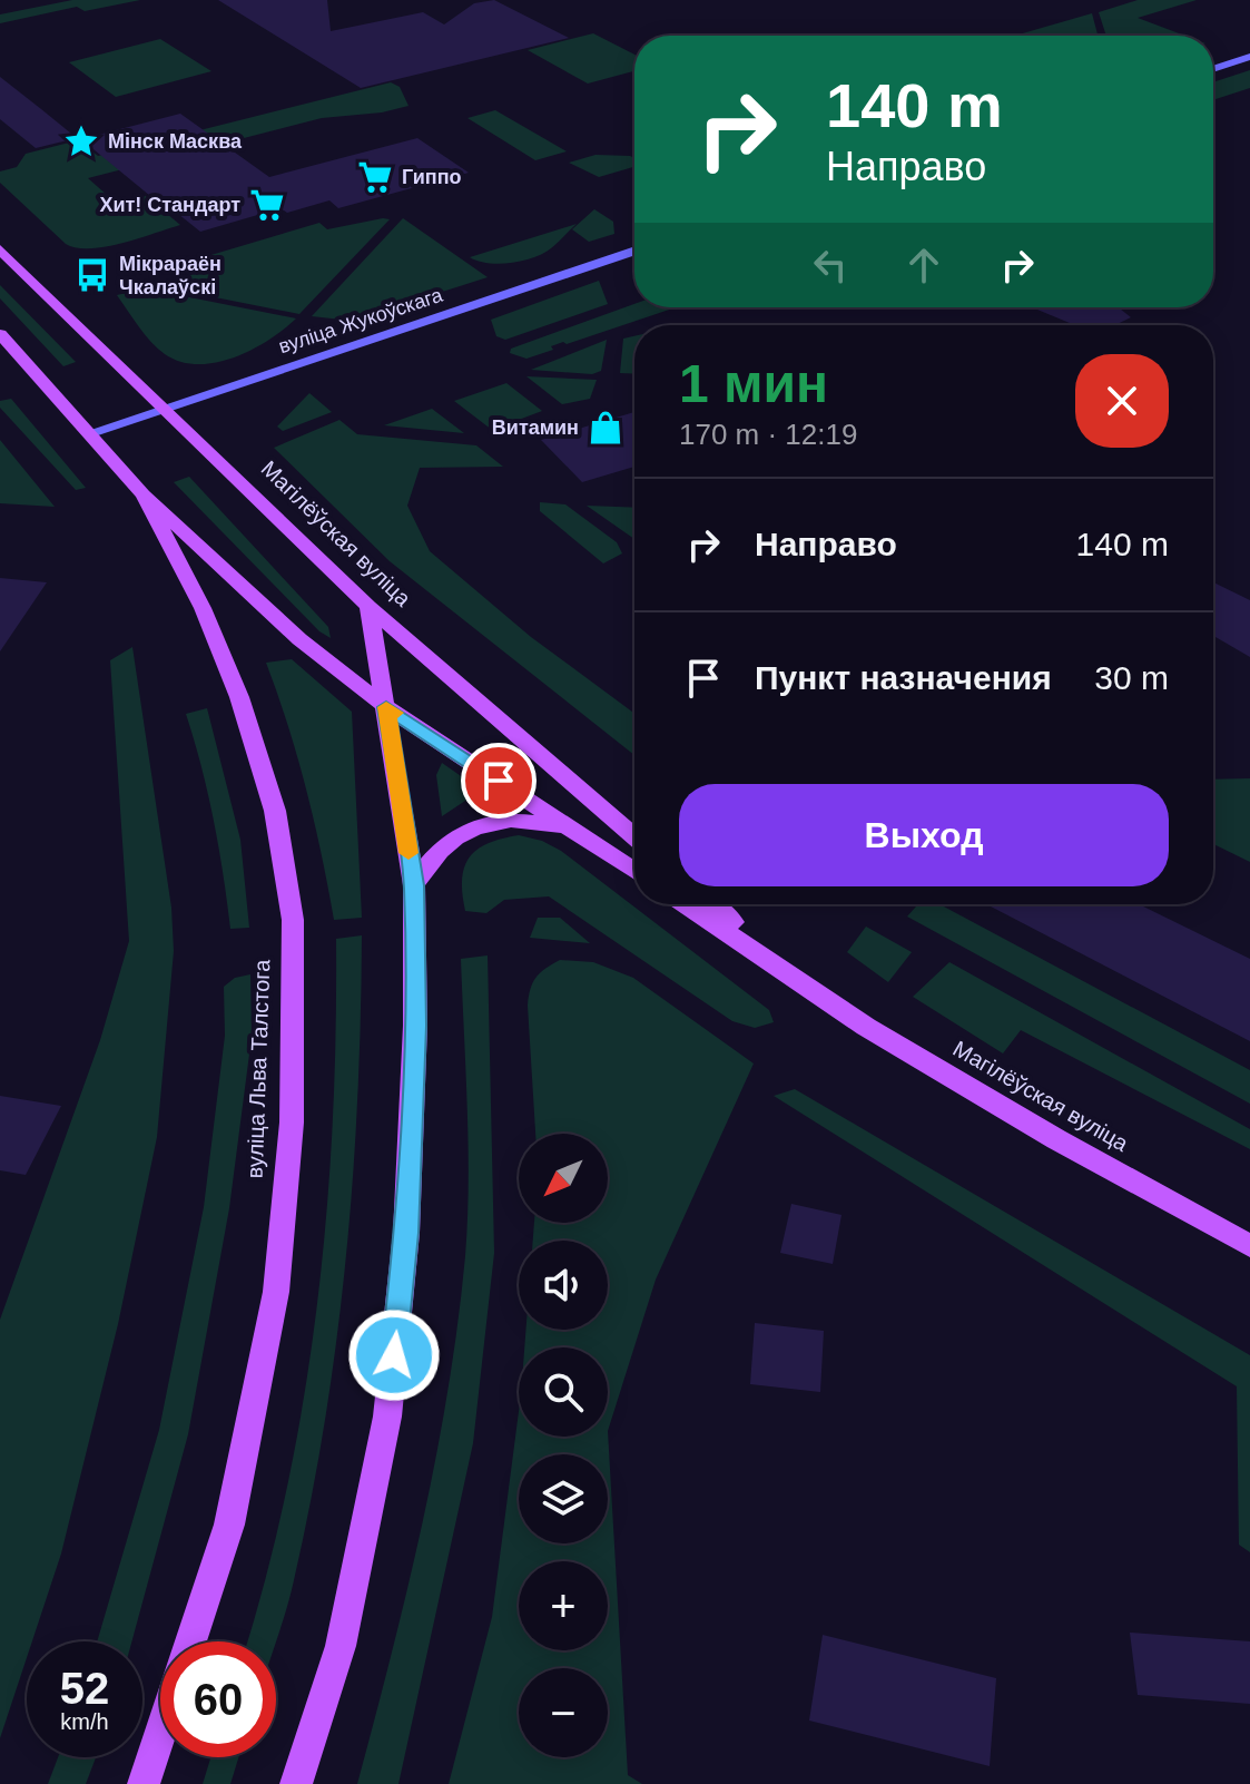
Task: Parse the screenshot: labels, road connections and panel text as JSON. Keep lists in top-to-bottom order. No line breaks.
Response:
{"streets":{"main road":["вуліца Жукоўскага","Магілёўская вуліца","вуліца Льва Талстога"]},"crossings":[["вуліца Жукоўскага","Магілёўская вуліца"]],"places":{"place":["Мінск Масква"],"supermarket":["Гиппо","Хит! Стандарт"],"bus stop":["Мікрараён Чкалаўскі"],"shop":["Витамин"]},"north":"bottom left","page":{"turn":["140 m","Направо"],"heading":["1 мин","170 m · 12:19"],"list":[{"name":"Направо","value":"140 m"},{"name":"Пункт назначения","value":"30 m"}],"buttons":"Выход","map_buttons":["+","−"],"speed":"52 km/h","limit":"60"}}
